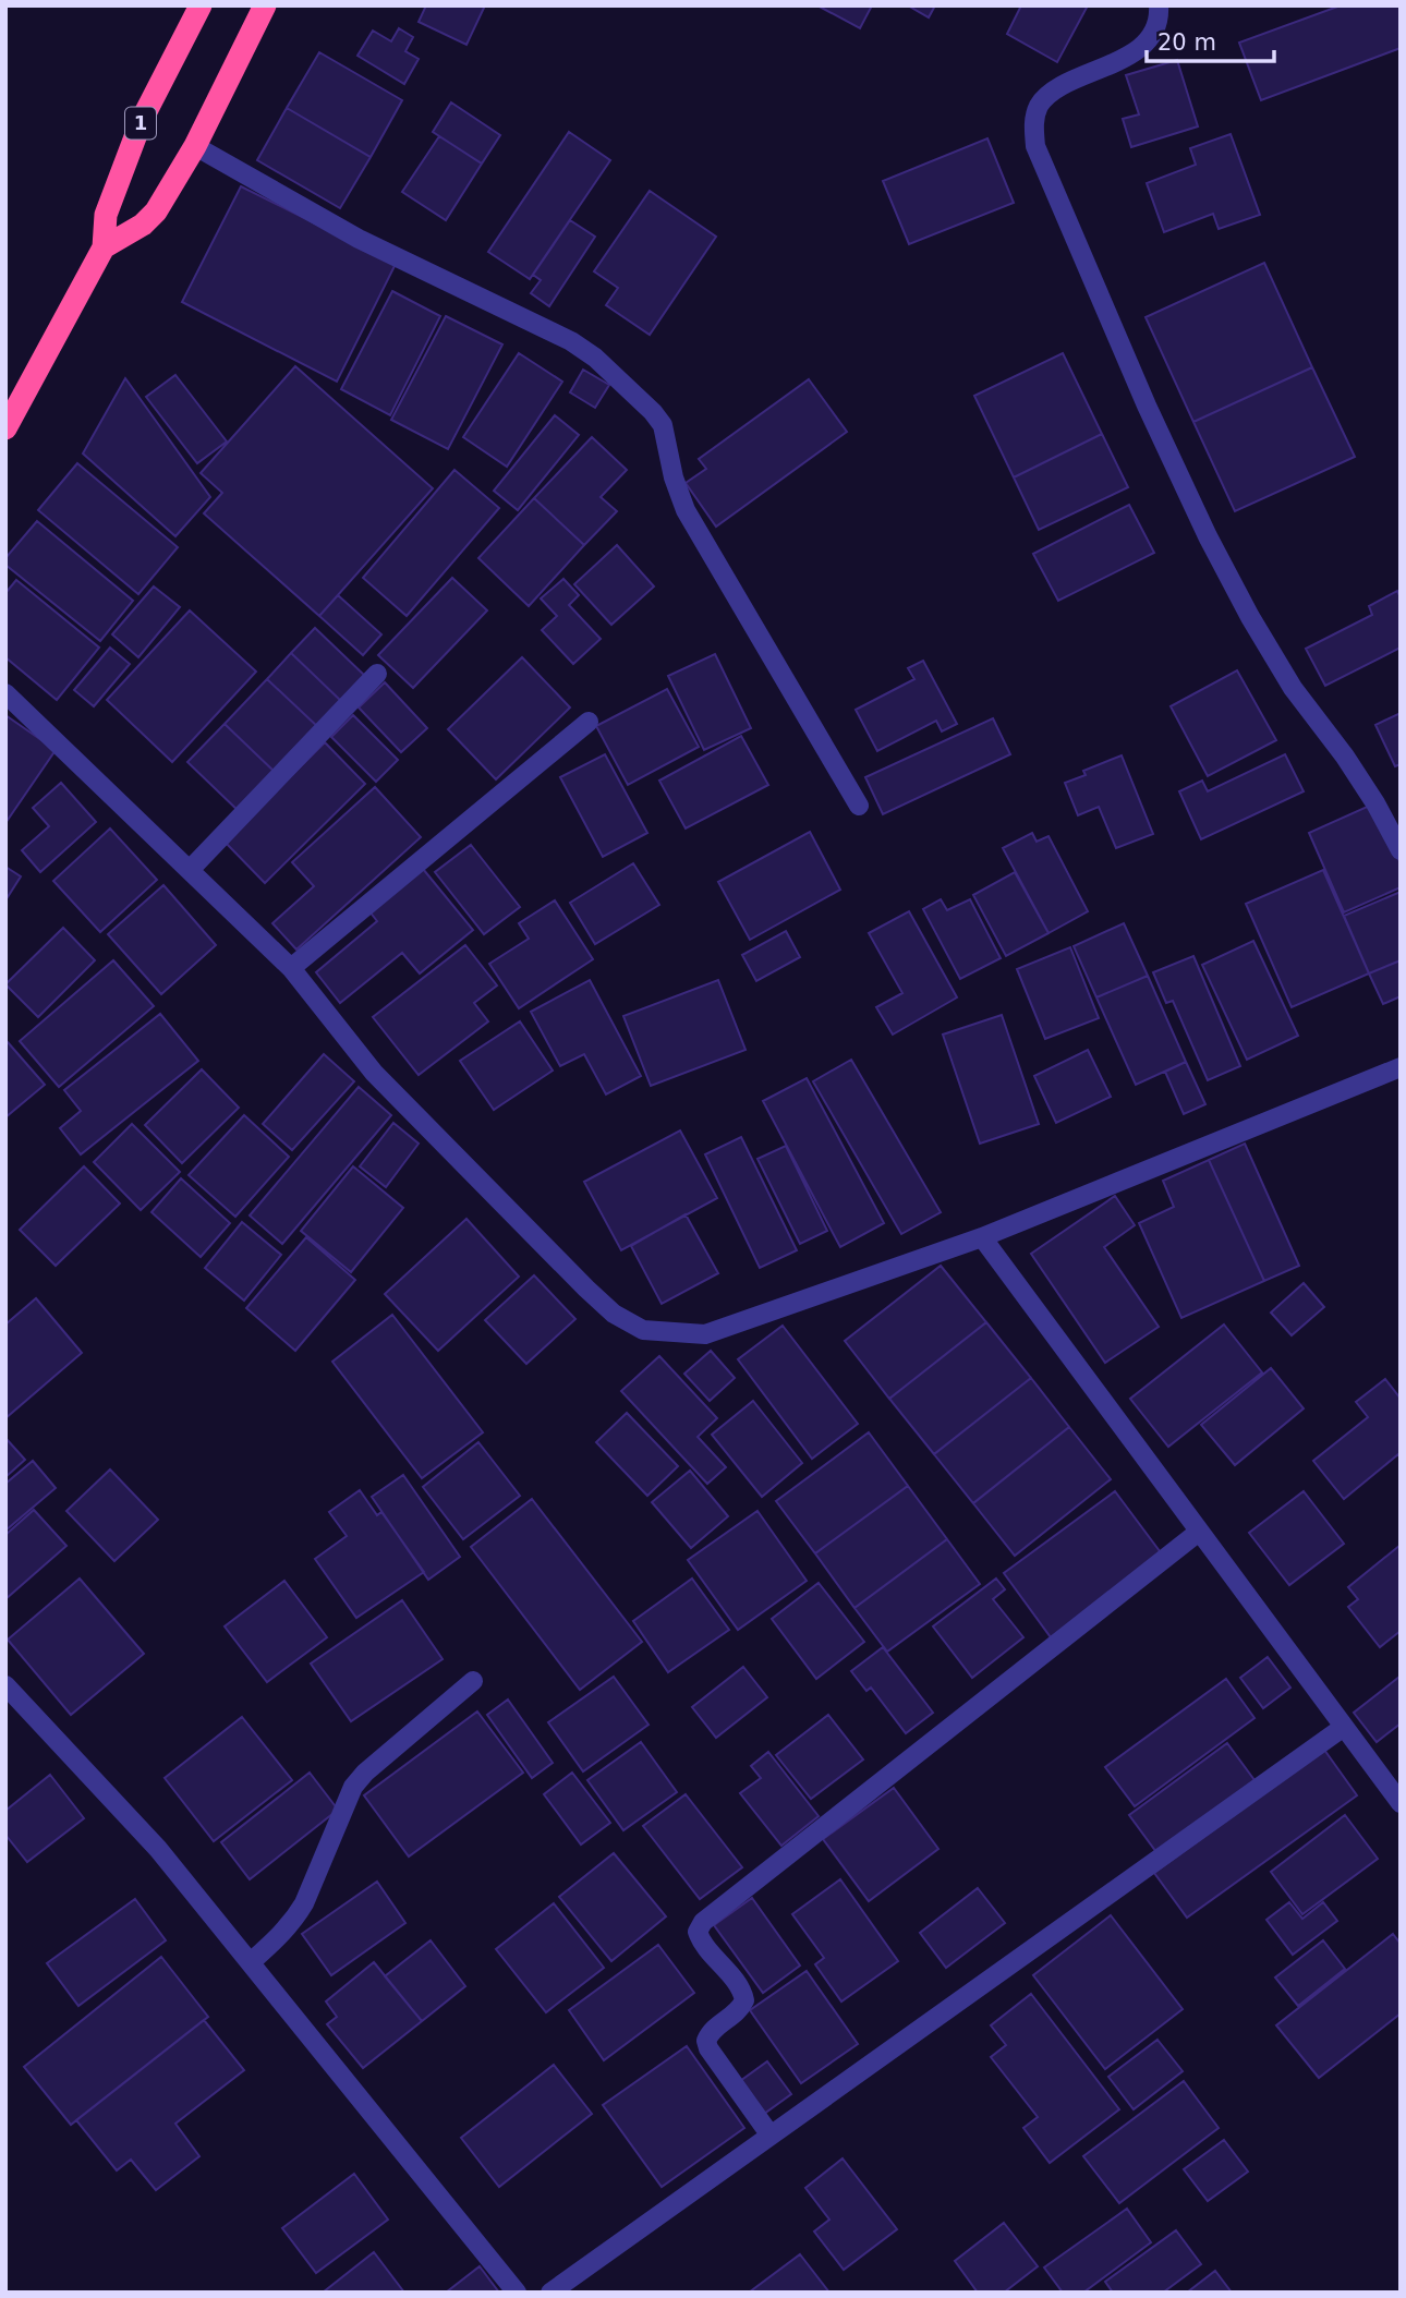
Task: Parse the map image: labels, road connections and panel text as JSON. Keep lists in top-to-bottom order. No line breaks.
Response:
{"streets":{"highway":["1"]},"scale_bar":"20 m"}
